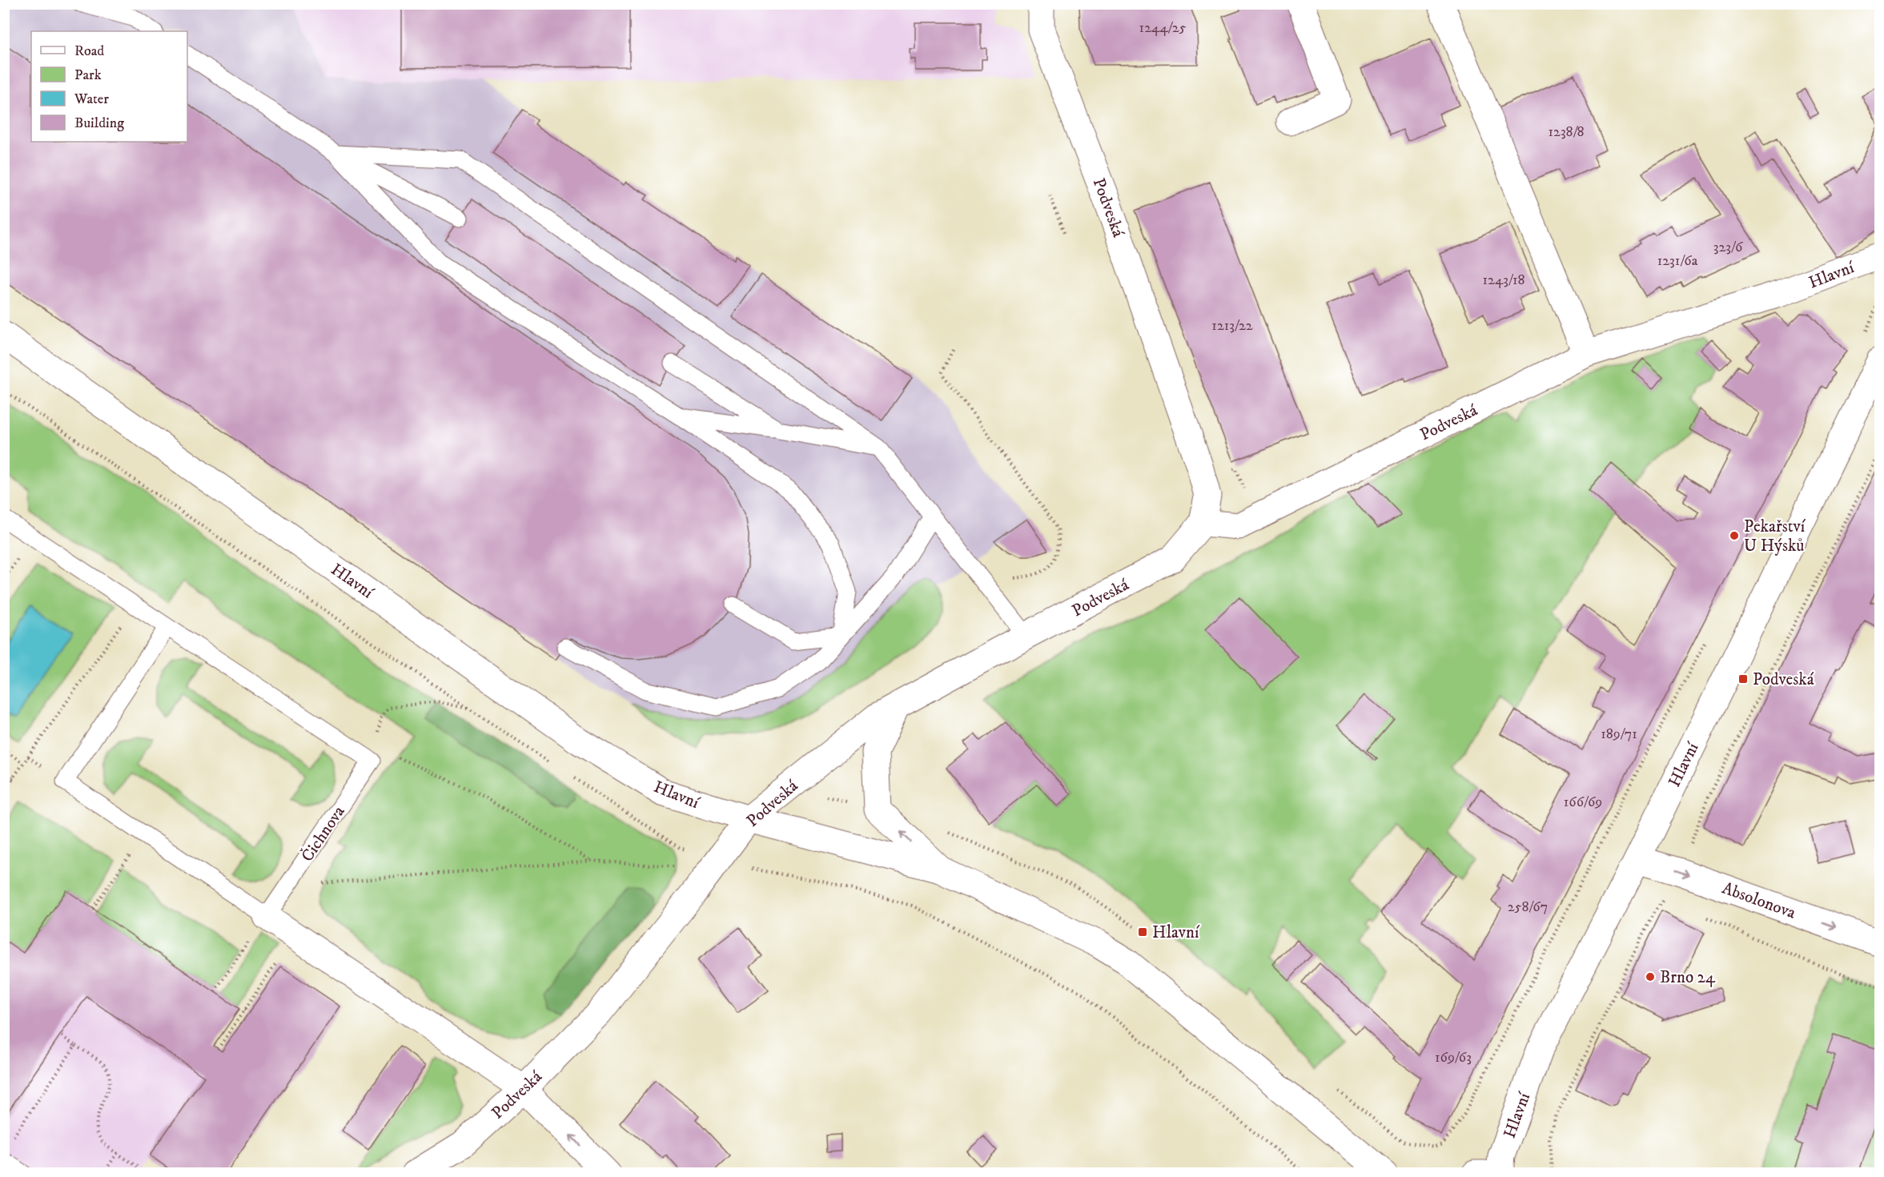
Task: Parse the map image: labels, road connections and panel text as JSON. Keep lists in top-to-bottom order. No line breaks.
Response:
{"streets":{"street":["Podveská","Hlavní","Absolonova"],"lane":["Čichnova"]},"crossings":[["Podveská","Hlavní"],["Hlavní","Absolonova"]],"one_way":["Absolonova"],"places":{"other":["Pekařství U Hýsků","Brno 24"],"transit":["Podveská","Hlavní"]},"house_numbers":["1244/25","1238/8","323/6","1231/6a","1243/18","1213/22","189/71","166/69","258/67","169/63"],"legend":["Road","Park","Water","Building"]}
